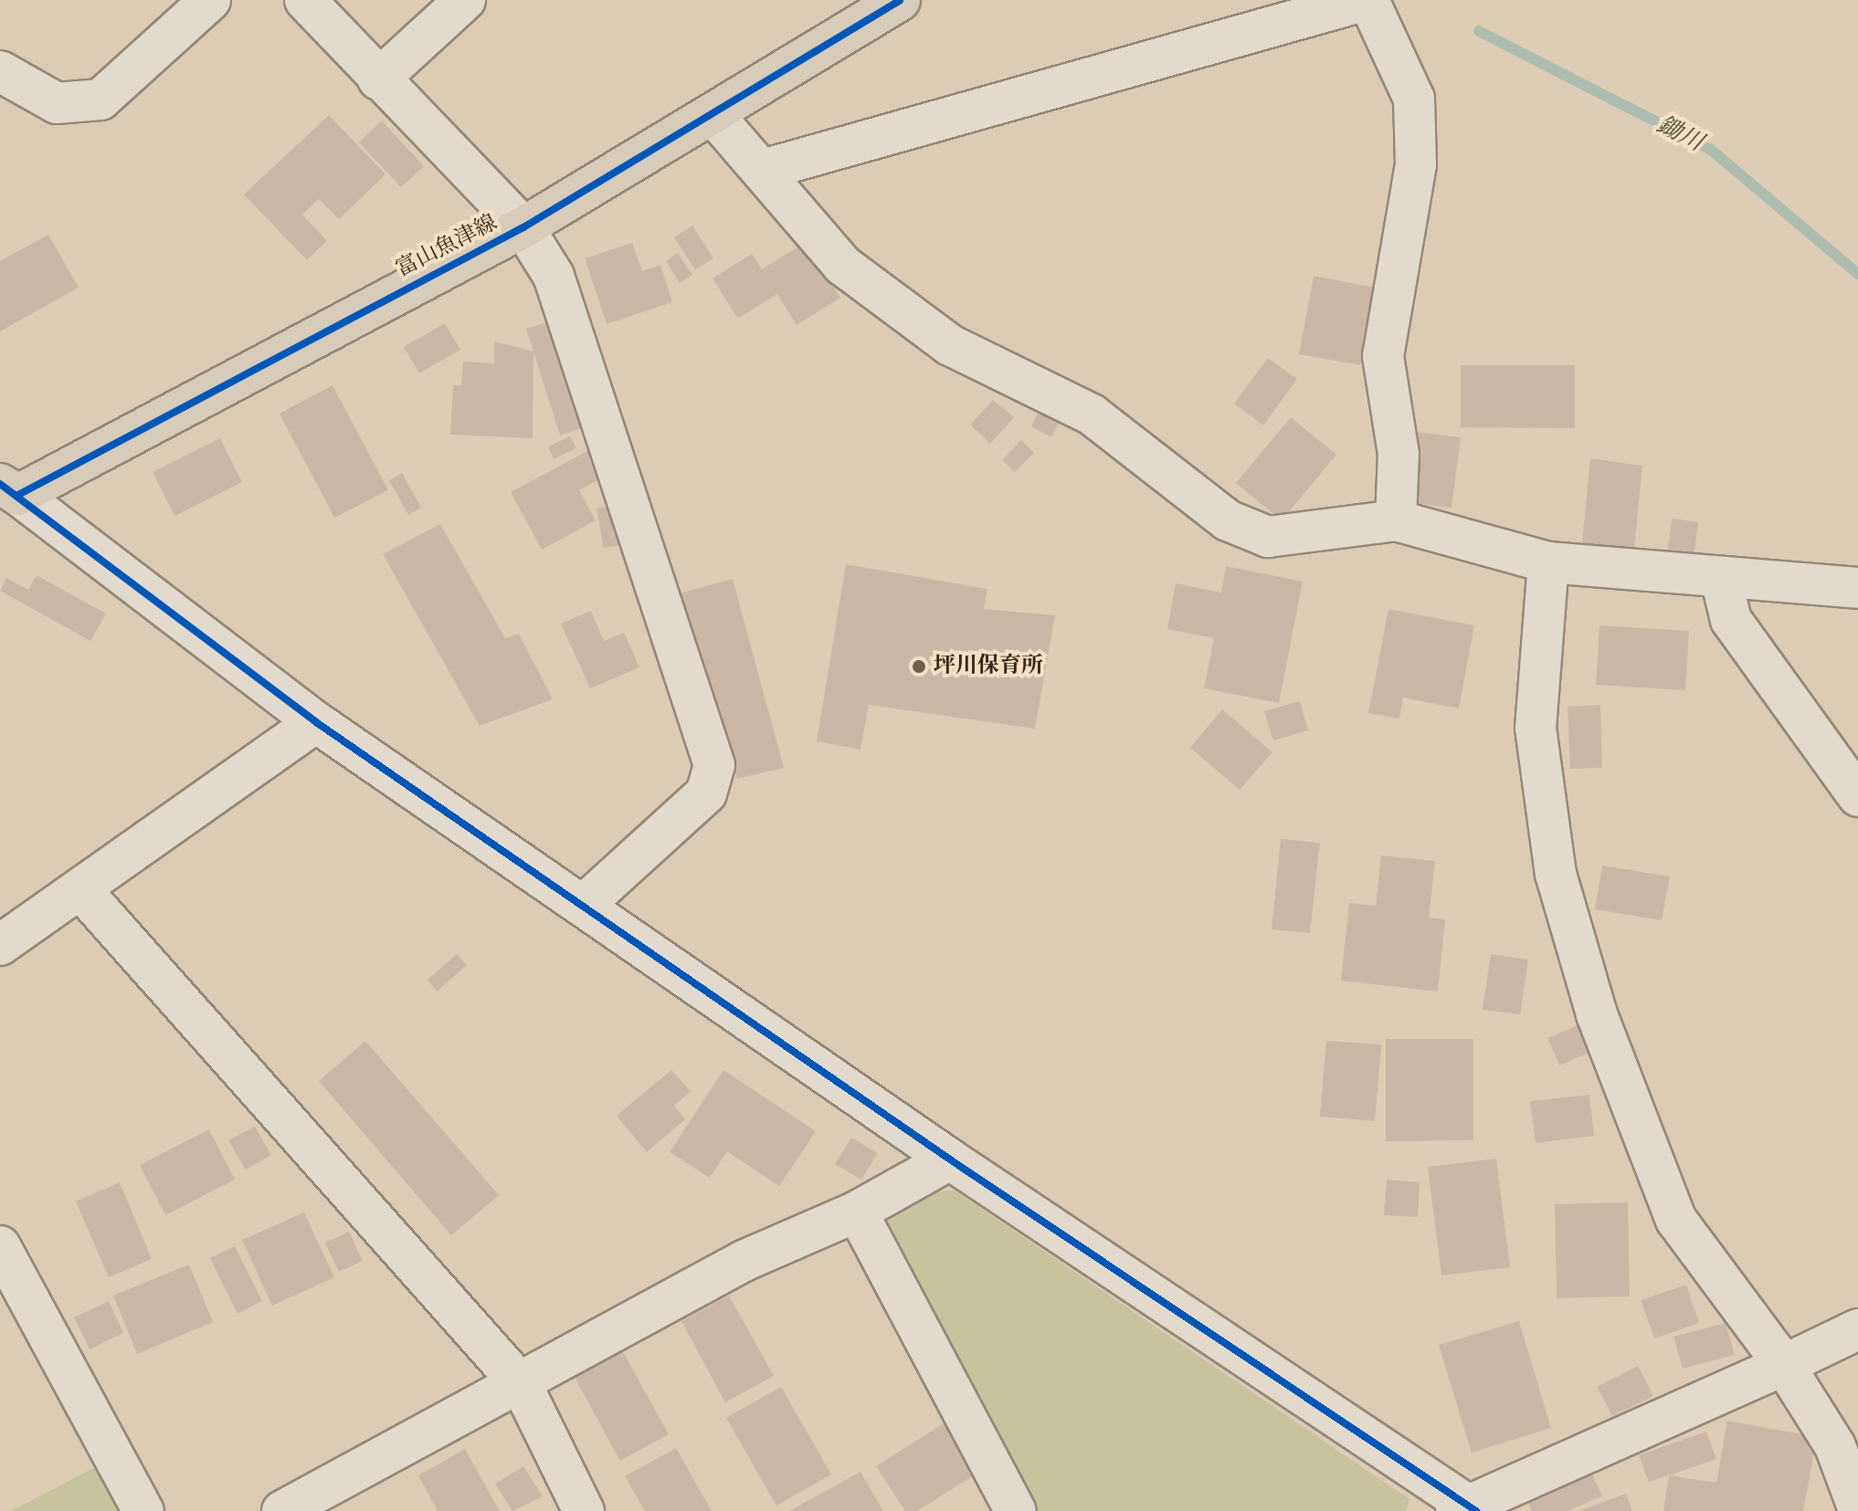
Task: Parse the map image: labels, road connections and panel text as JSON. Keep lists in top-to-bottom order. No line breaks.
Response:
{"streets":{"main road":["富山魚津線"]},"water":["鋤川"],"places":["坪川保育所"]}
